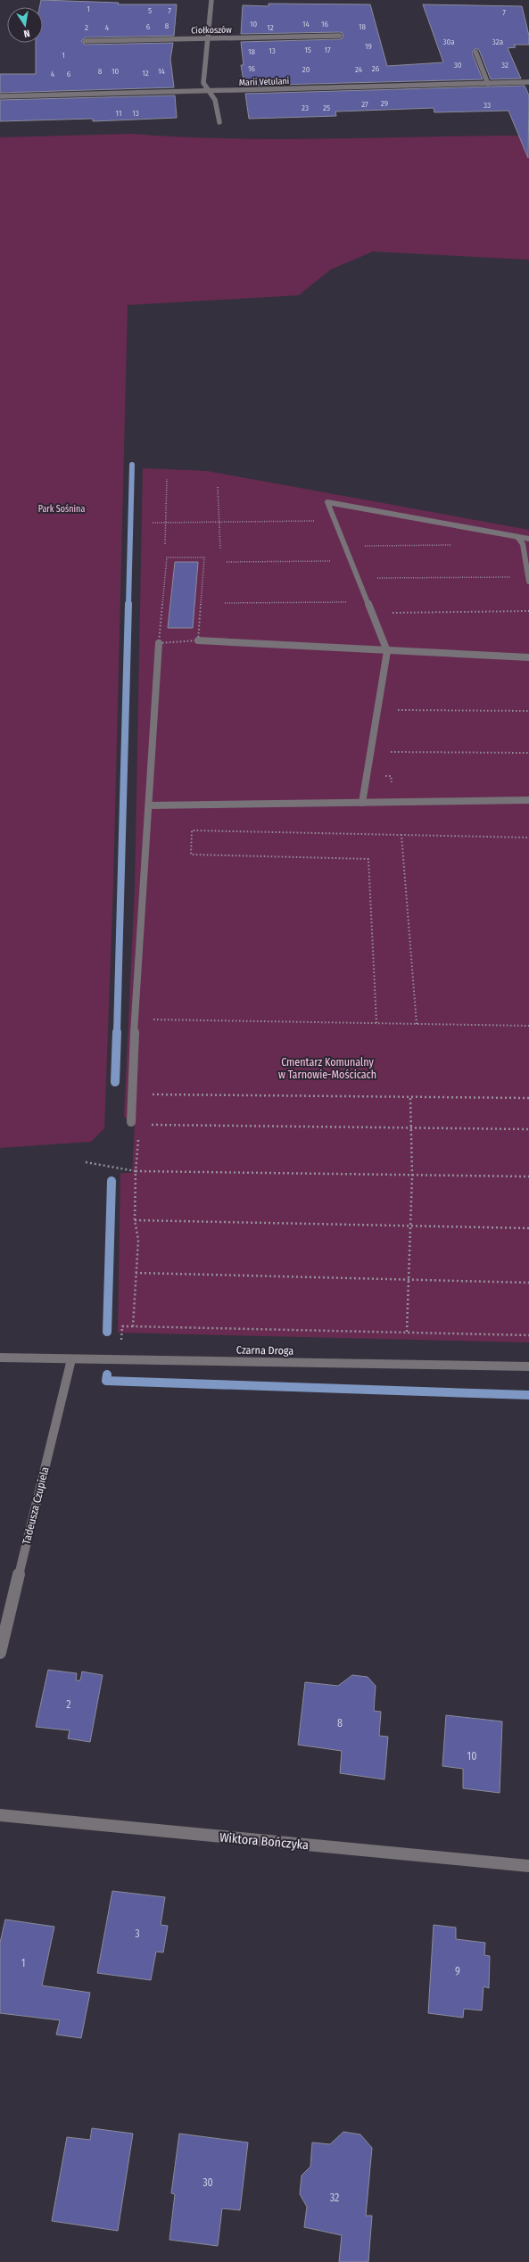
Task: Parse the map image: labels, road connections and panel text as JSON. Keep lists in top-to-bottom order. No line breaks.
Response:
{"streets":{"street":["Ciołkoszów","Marii Vetulani","Czarna Droga","Tadeusza Czupiela","Wiktora Bończyka"]},"crossings":[["Czarna Droga","Tadeusza Czupiela"]],"parks":["Park Sośnina","Cmentarz Komunalny w Tarnowie-Mościcach"],"house_numbers":["1","5","7","7","10","14","16","8","6","18","2","4","12","30a","32a","19","15","17","13","18","1","30","32","16","26","20","24","8","10","14","12","4","6","29","27","33","23","25","11","13","2","8","10","3","1","9","30","32"],"north":"bottom"}
